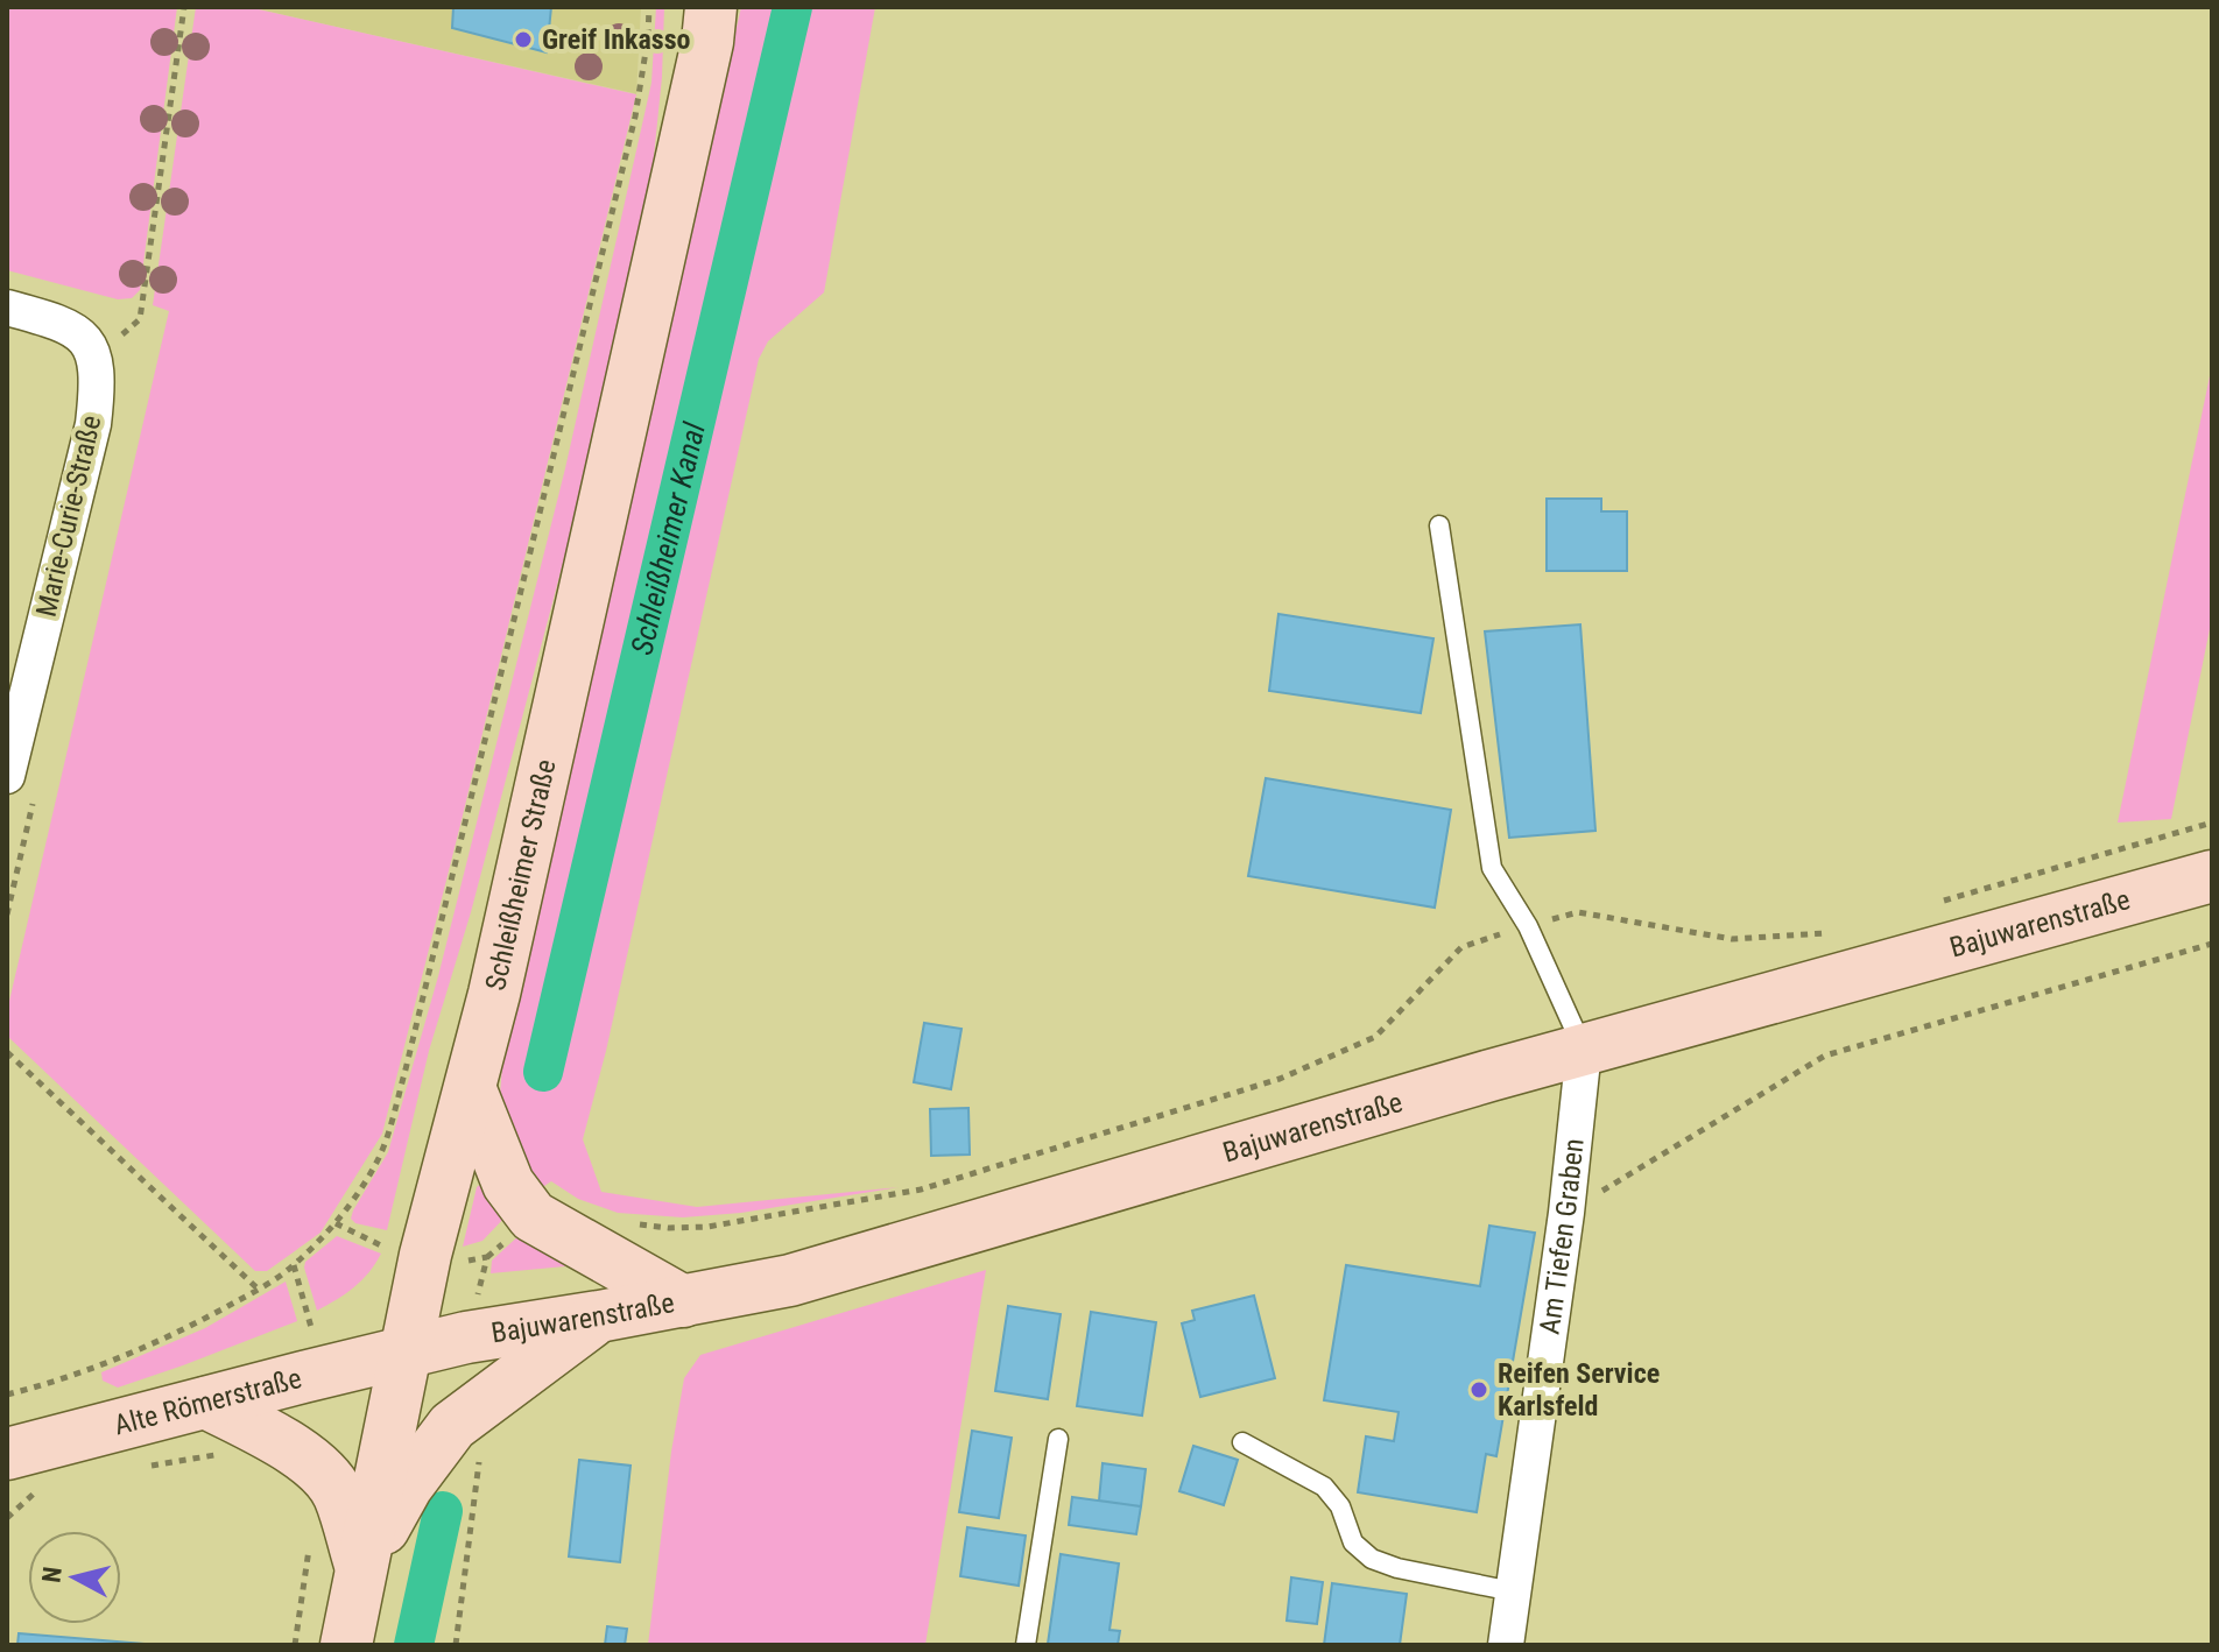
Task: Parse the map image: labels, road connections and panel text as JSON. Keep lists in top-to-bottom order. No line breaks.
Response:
{"streets":{"main road":["Schleißheimer Straße","Bajuwarenstraße","Alte Römerstraße"],"street":["Marie-Curie-Straße","Am Tiefen Graben"]},"crossings":[["Schleißheimer Straße","Bajuwarenstraße"],["Schleißheimer Straße","Alte Römerstraße"],["Bajuwarenstraße","Am Tiefen Graben"],["Bajuwarenstraße","Alte Römerstraße"]],"water":["Schleißheimer Kanal"],"places":["Greif Inkasso","Reifen Service Karlsfeld"],"north":"left"}
